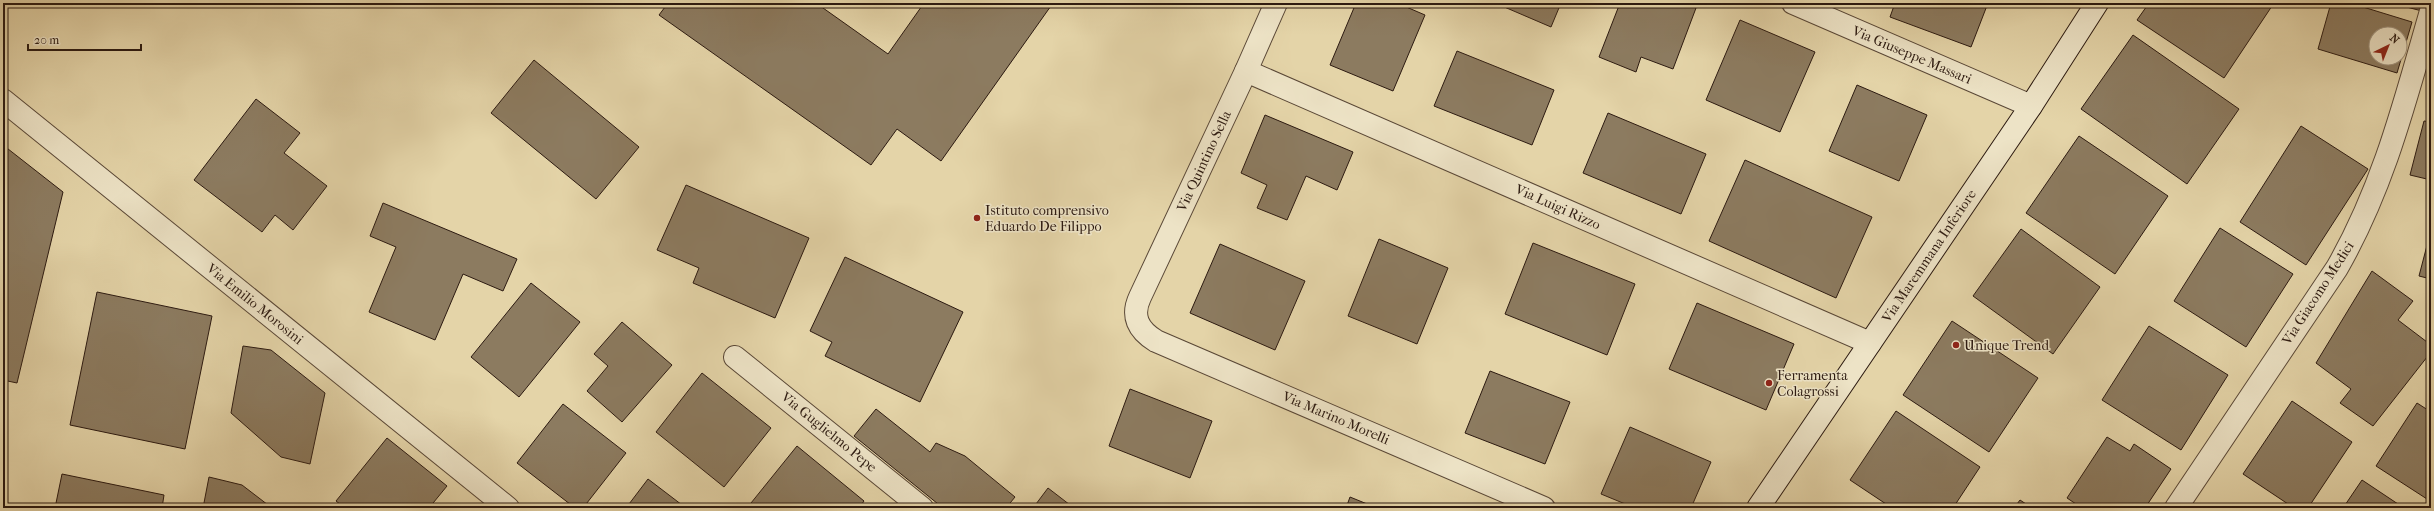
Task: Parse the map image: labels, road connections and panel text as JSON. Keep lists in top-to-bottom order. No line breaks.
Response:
{"streets":{"street":["Via Giuseppe Massari","Via Quintino Sella","Via Luigi Rizzo","Via Maremmana Inferiore","Via Giacomo Medici","Via Emilio Morosini","Via Marino Morelli","Via Guglielmo Pepe"]},"crossings":[["Via Giuseppe Massari","Via Maremmana Inferiore"],["Via Quintino Sella","Via Luigi Rizzo"],["Via Quintino Sella","Via Marino Morelli"],["Via Luigi Rizzo","Via Maremmana Inferiore"]],"places":["Istituto comprensivo Eduardo De Filippo","Unique Trend","Ferramenta Colagrossi"],"scale_bar":"20 m","north":"top right"}
